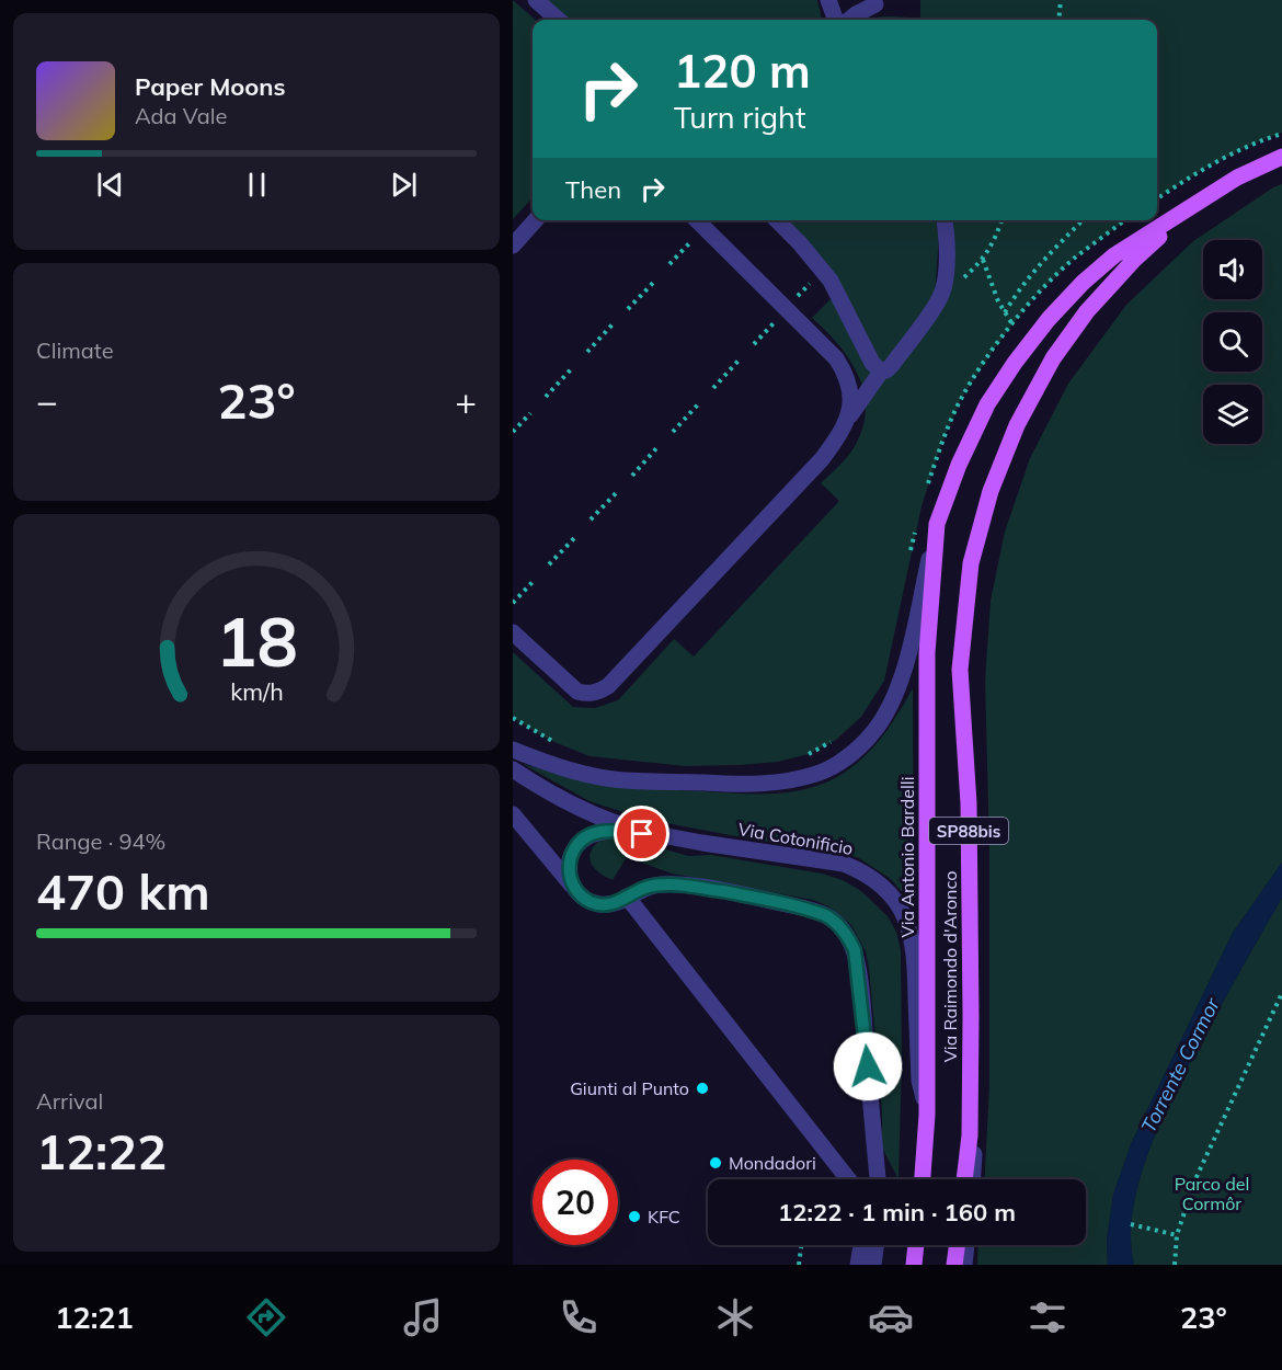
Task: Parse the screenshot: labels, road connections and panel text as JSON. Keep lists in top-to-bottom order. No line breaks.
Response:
{"streets":{"main road":["SP88bis","Via Antonio Bardelli","Via Raimondo d'Aronco"],"street":["Via Cotonificio"]},"crossings":[["SP88bis","Via Raimondo d'Aronco"],["Via Cotonificio","Via Antonio Bardelli"],["Via Antonio Bardelli","Via Raimondo d'Aronco"]],"water":["Torrente Cormor"],"parks":["Parco del Cormôr"],"places":["Giunti al Punto","Mondadori","KFC"],"page":{"turn":["120 m","Turn right"],"song":["Paper Moons","Ada Vale"],"then":"Then","tile":["Climate",["Range · 94%","470 km"],["Arrival","12:22"]],"heat":["−","23°","+"],"limit":"20","trip":"12:22 · 1 min · 160 m","tabs":["12:21","23°"],"gauge":["18","km/h"]}}
